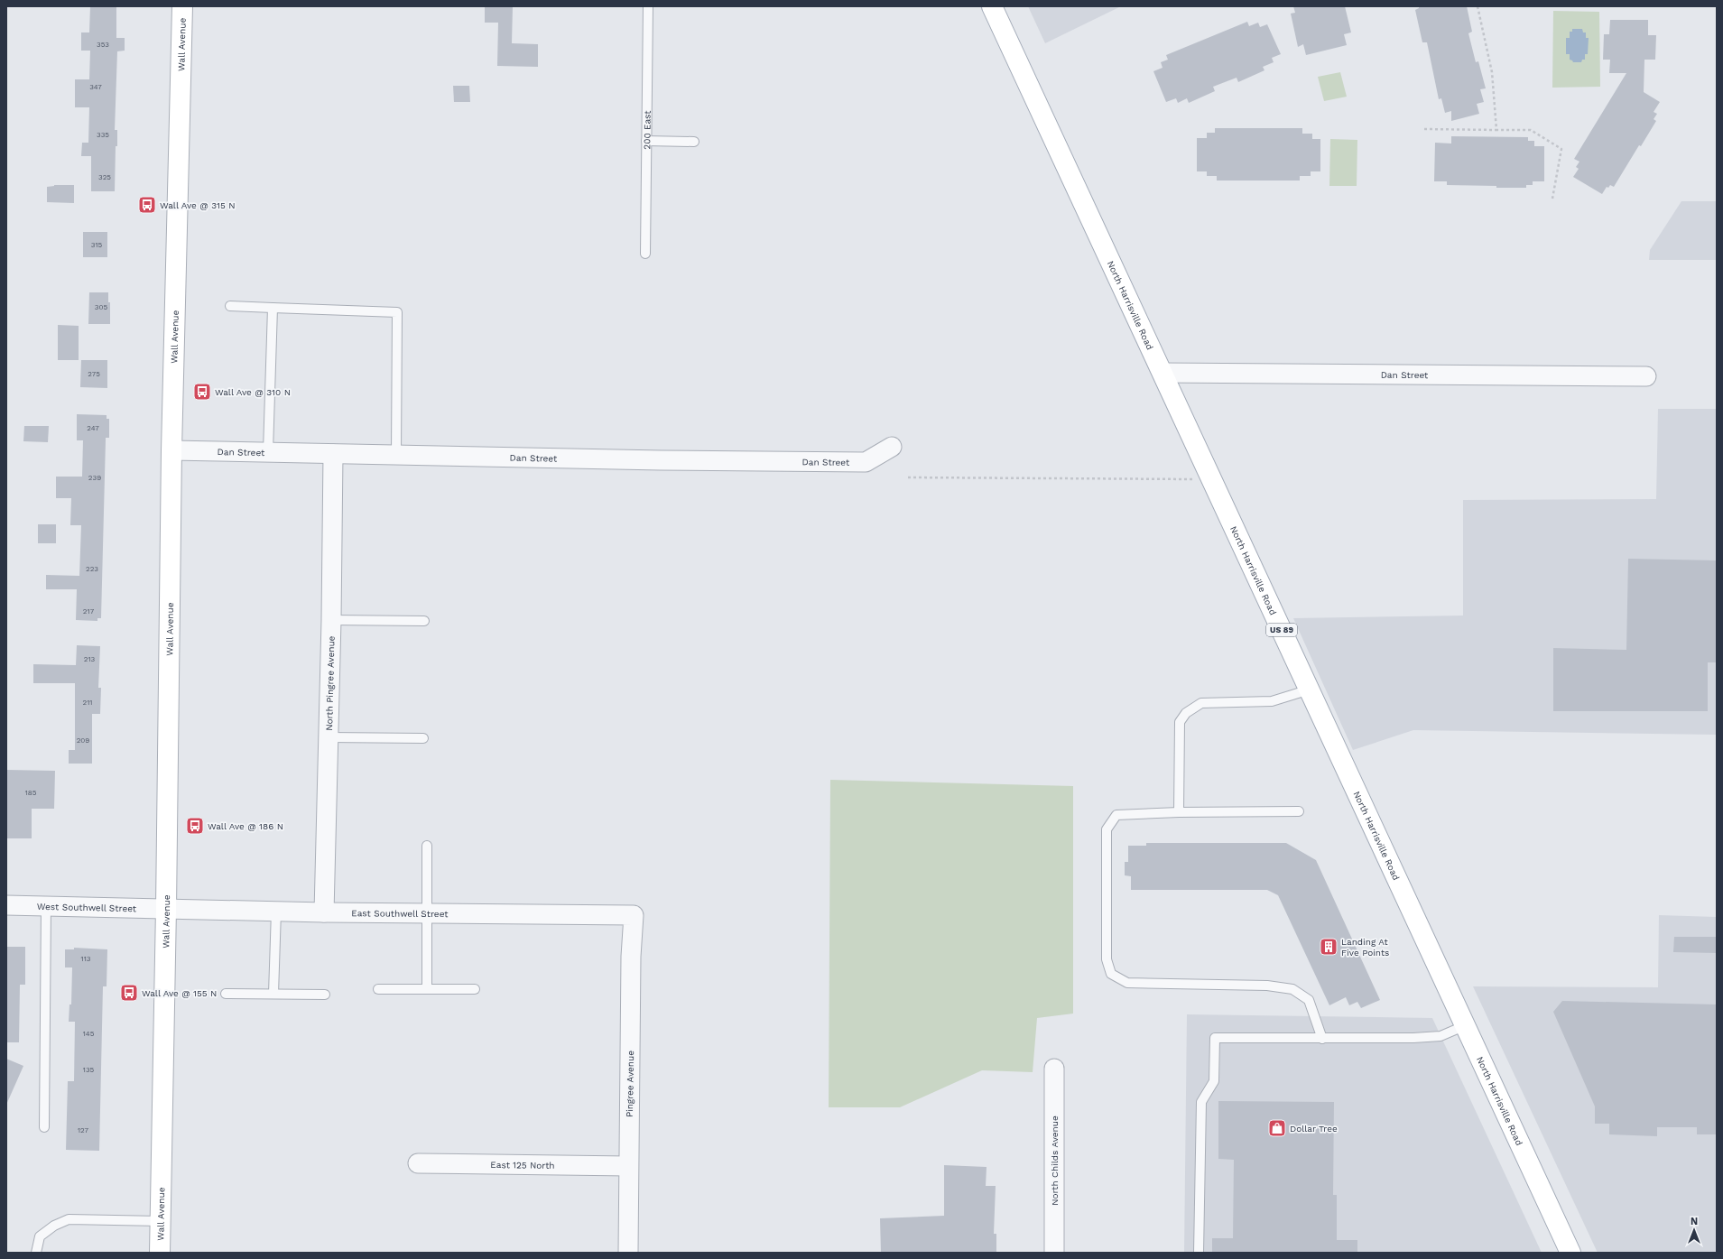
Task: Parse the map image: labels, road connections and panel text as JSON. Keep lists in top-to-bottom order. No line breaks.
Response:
{"streets":{"main road":["Wall Avenue","North Harrisville Road","US 89"],"street":["Dan Street","North Pingree Avenue","West Southwell Street","East Southwell Street","Pingree Avenue","North Childs Avenue","East 125 North"],"lane":["200 East"]},"crossings":[["Wall Avenue","Dan Street"],["Wall Avenue","West Southwell Street"],["Wall Avenue","East Southwell Street"],["North Harrisville Road","Dan Street"],["Dan Street","North Pingree Avenue"],["North Pingree Avenue","East Southwell Street"],["West Southwell Street","East Southwell Street"],["East Southwell Street","Pingree Avenue"],["Pingree Avenue","East 125 North"]],"places":{"bus stop":["Wall Ave @ 315 N","Wall Ave @ 310 N","Wall Ave @ 186 N","Wall Ave @ 155 N"],"building":["Landing At Five Points"],"shop":["Dollar Tree"]},"house_numbers":["353","347","335","325","315","305","275","247","239","223","217","213","211","209","185","113","145","135","127"],"north":"top"}
